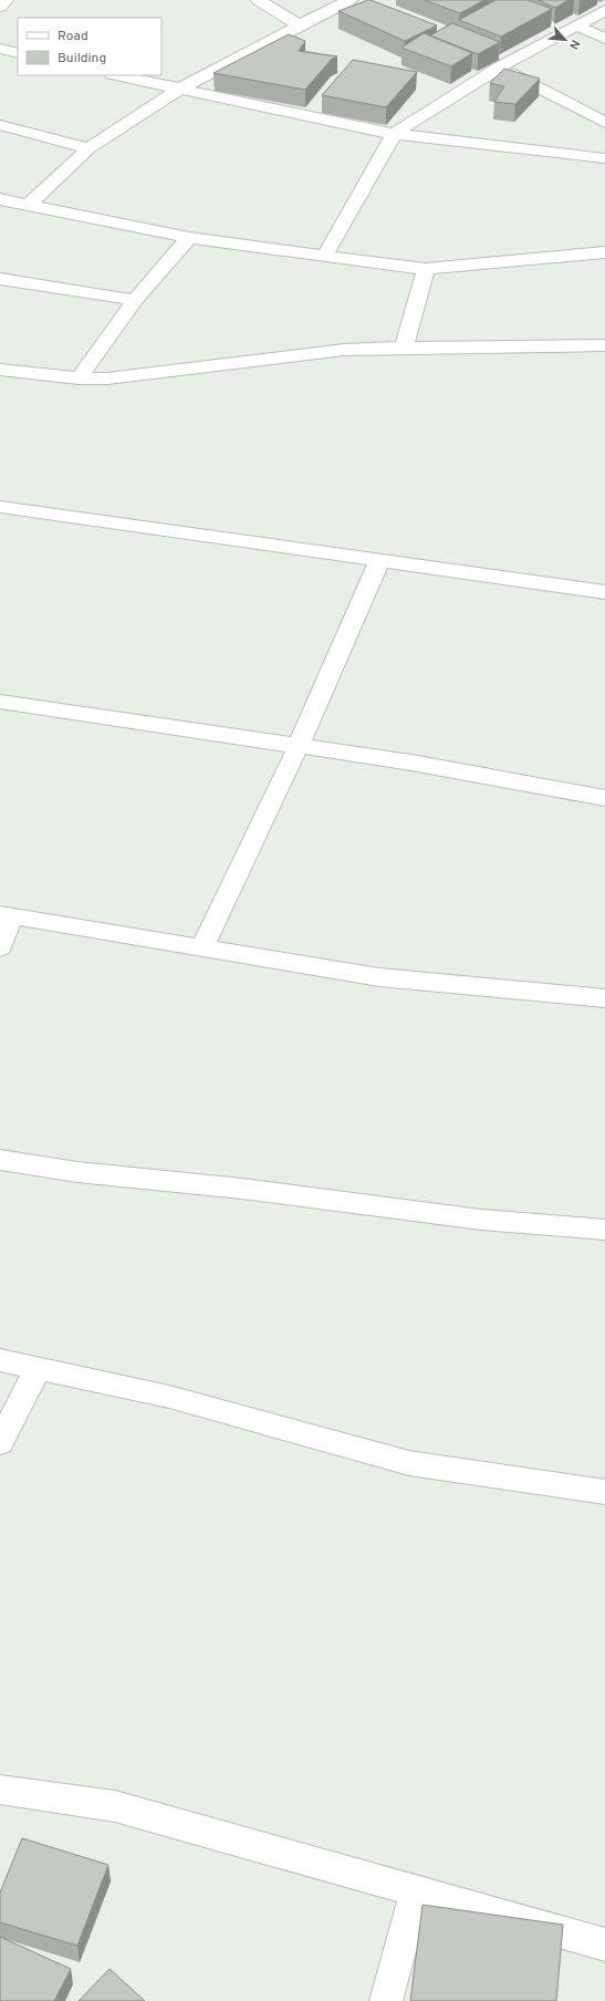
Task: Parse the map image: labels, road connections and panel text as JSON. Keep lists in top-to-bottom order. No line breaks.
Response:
{"legend":["Road","Building"],"north":"bottom right"}
